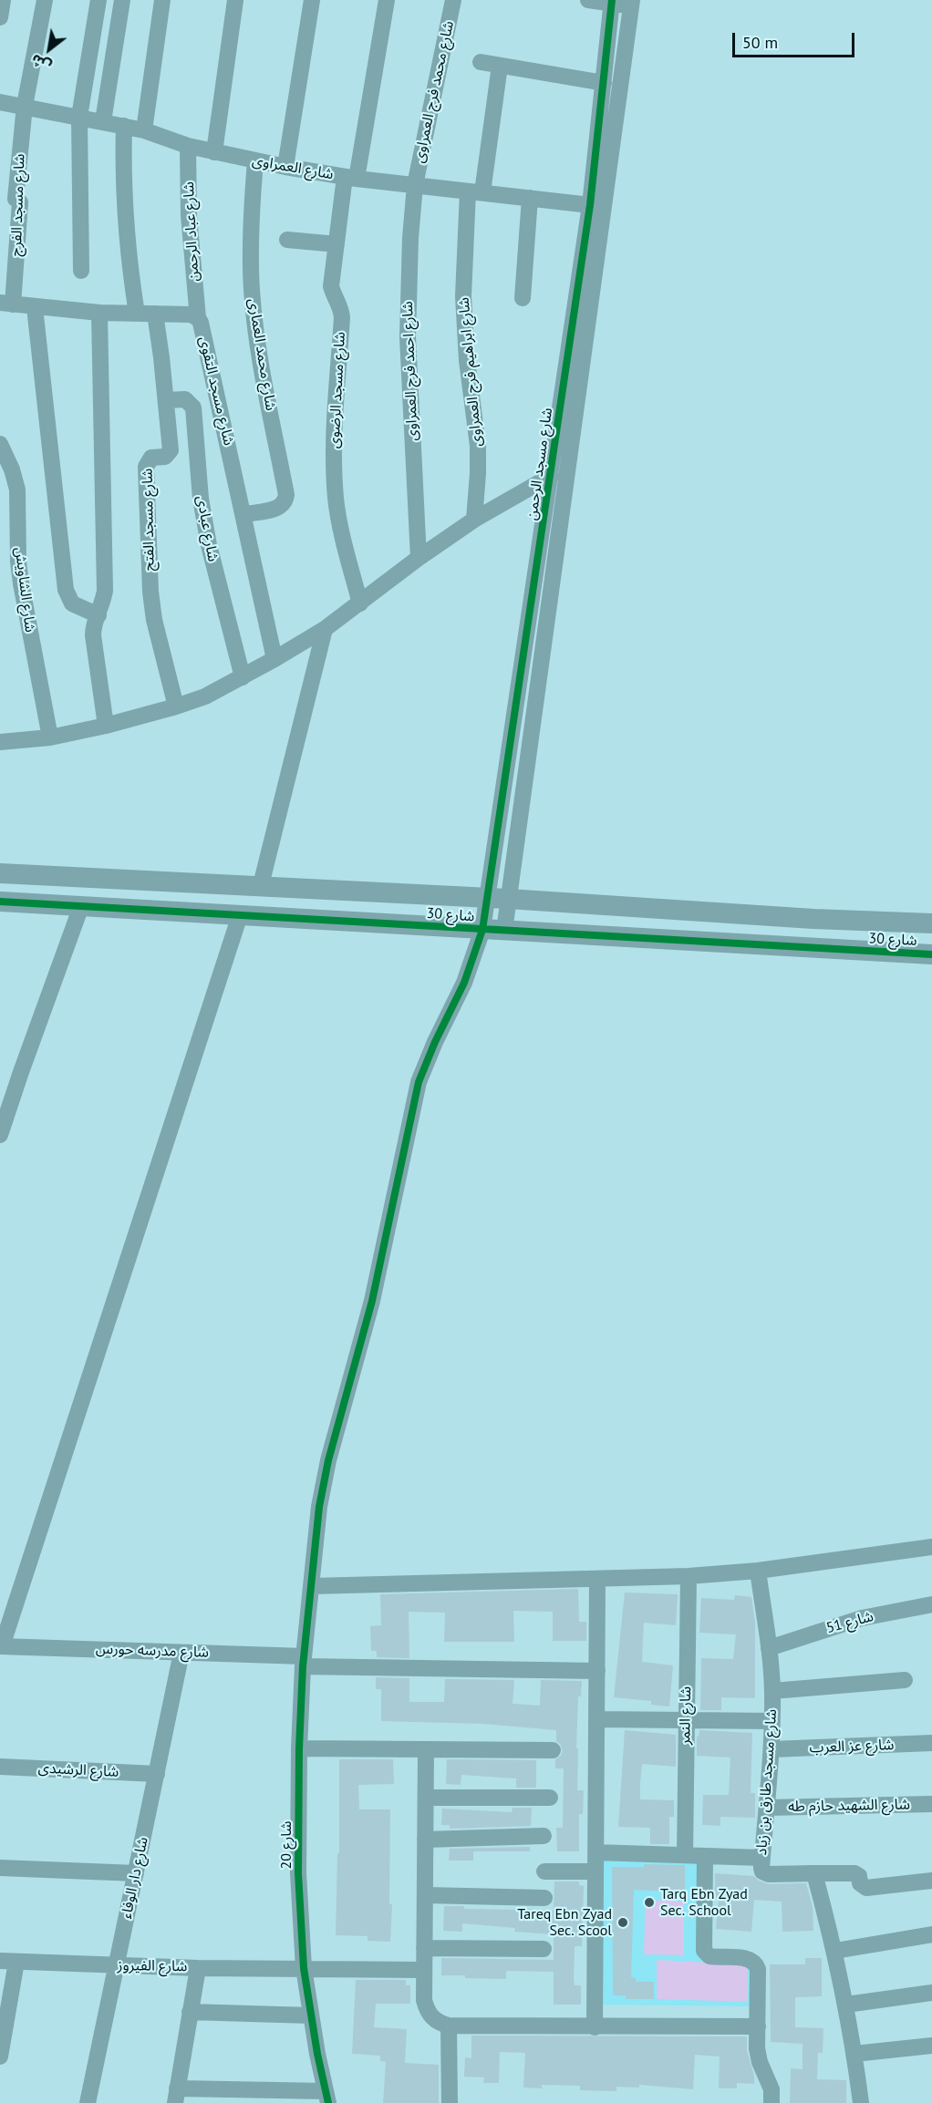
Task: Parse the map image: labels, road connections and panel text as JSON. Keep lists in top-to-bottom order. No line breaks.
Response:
{"streets":{"street":["شارع محمد فرج العمراوى","شارع العمراوى","شارع مسجد الفرج","شارع عباد الرحمن","شارع محمد العمارى","شارع احمد فرج العمراوى","شارع ابراهيم فرج العمراوى","شارع مسجد الرضوى","شارع مسجد التقوى","شارع مسجد الرحمن","شارع مسجد الفتح","شارع عبادى","شارع الشاويش","شارع 30","شارع 51","شارع مدرسه حورس","شارع النمر","شارع عز العرب","شارع الرشيدى","شارع مسجد طارق بن زياد","شارع الشهيد حازم طه","شارع 20","شارع دار الوفاء","شارع الفيروز"]},"crossings":[["شارع محمد فرج العمراوى","شارع العمراوى"],["شارع محمد فرج العمراوى","شارع احمد فرج العمراوى"],["شارع العمراوى","شارع مسجد الفرج"],["شارع العمراوى","شارع عباد الرحمن"],["شارع العمراوى","شارع محمد العمارى"],["شارع العمراوى","شارع احمد فرج العمراوى"],["شارع العمراوى","شارع ابراهيم فرج العمراوى"],["شارع العمراوى","شارع مسجد الرضوى"],["شارع العمراوى","شارع مسجد الرحمن"],["شارع مسجد الفرج","شارع مسجد التقوى"],["شارع عباد الرحمن","شارع مسجد التقوى"],["شارع محمد العمارى","شارع مسجد التقوى"],["شارع مسجد التقوى","شارع مسجد الفتح"],["شارع مسجد الرحمن","شارع 30"],["شارع مسجد الرحمن","شارع 20"],["شارع مسجد الفتح","شارع عبادى"],["شارع 51","شارع مسجد طارق بن زياد"],["شارع مدرسه حورس","شارع 20"],["شارع مدرسه حورس","شارع دار الوفاء"],["شارع عز العرب","شارع مسجد طارق بن زياد"],["شارع الرشيدى","شارع دار الوفاء"],["شارع مسجد طارق بن زياد","شارع الشهيد حازم طه"],["شارع 20","شارع الفيروز"],["شارع دار الوفاء","شارع الفيروز"]],"places":["Tarq Ebn Zyad Sec. School","Tareq Ebn Zyad Sec. Scool"],"scale_bar":"50 m","north":"bottom left"}
